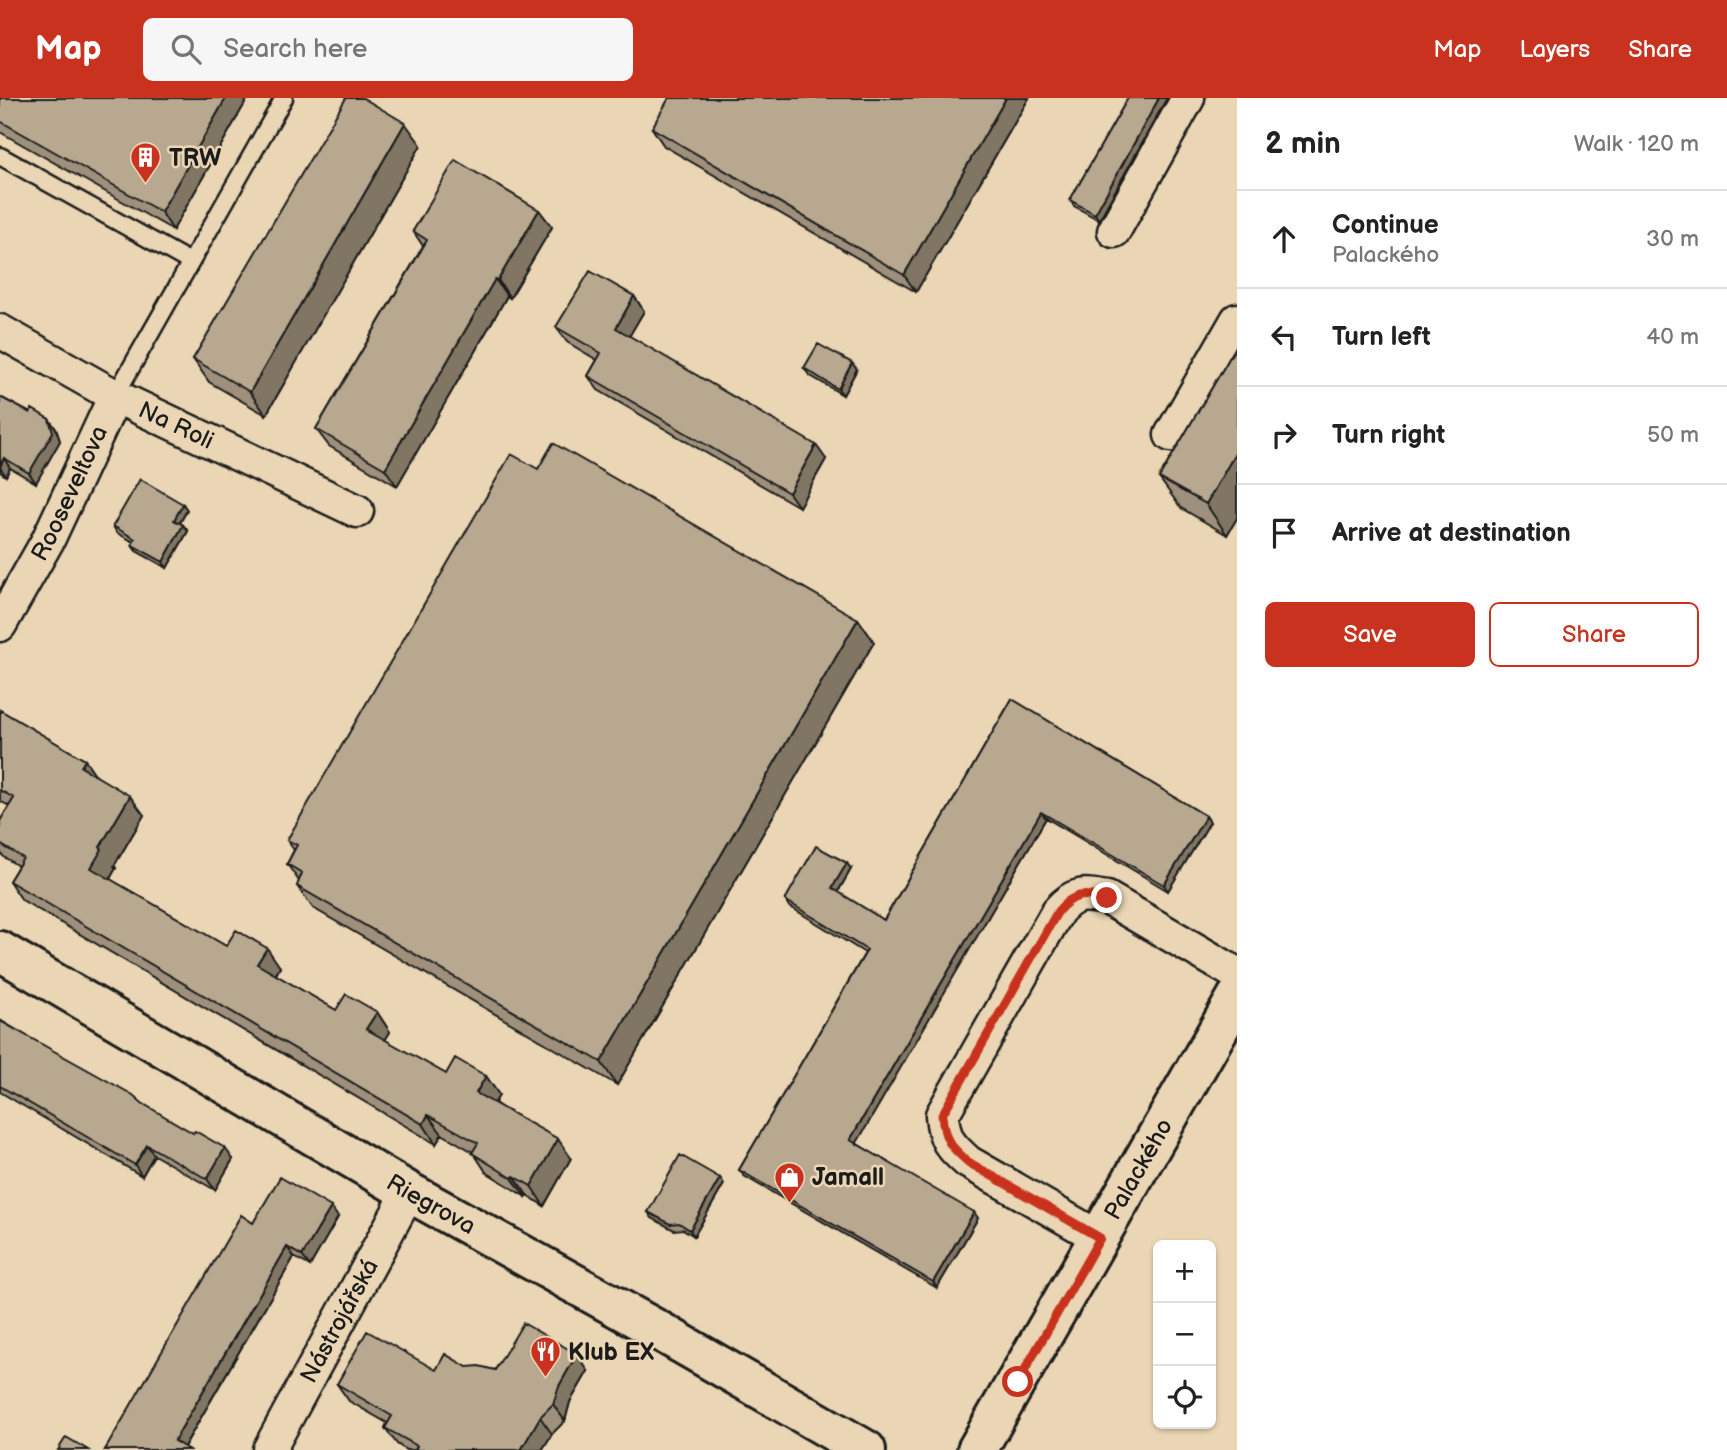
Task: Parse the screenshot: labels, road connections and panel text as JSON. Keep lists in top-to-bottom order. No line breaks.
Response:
{"streets":{"street":["Na Roli","Rooseveltova","Palackého","Riegrova","Nástrojářská"]},"crossings":[["Na Roli","Rooseveltova"],["Riegrova","Nástrojářská"]],"places":{"building":["TRW"],"shop":["Jamall"],"restaurant":["Klub EX"]},"page":{"header":"Map","search":"Search here","nav":["Map","Layers","Share"],"heading":["2 min","Walk · 120 m"],"list":[["Continue","Palackého","30 m"],["Turn left","40 m"],["Turn right","50 m"],"Arrive at destination"],"buttons":["Save","Share"],"map_buttons":["+","−"]}}
